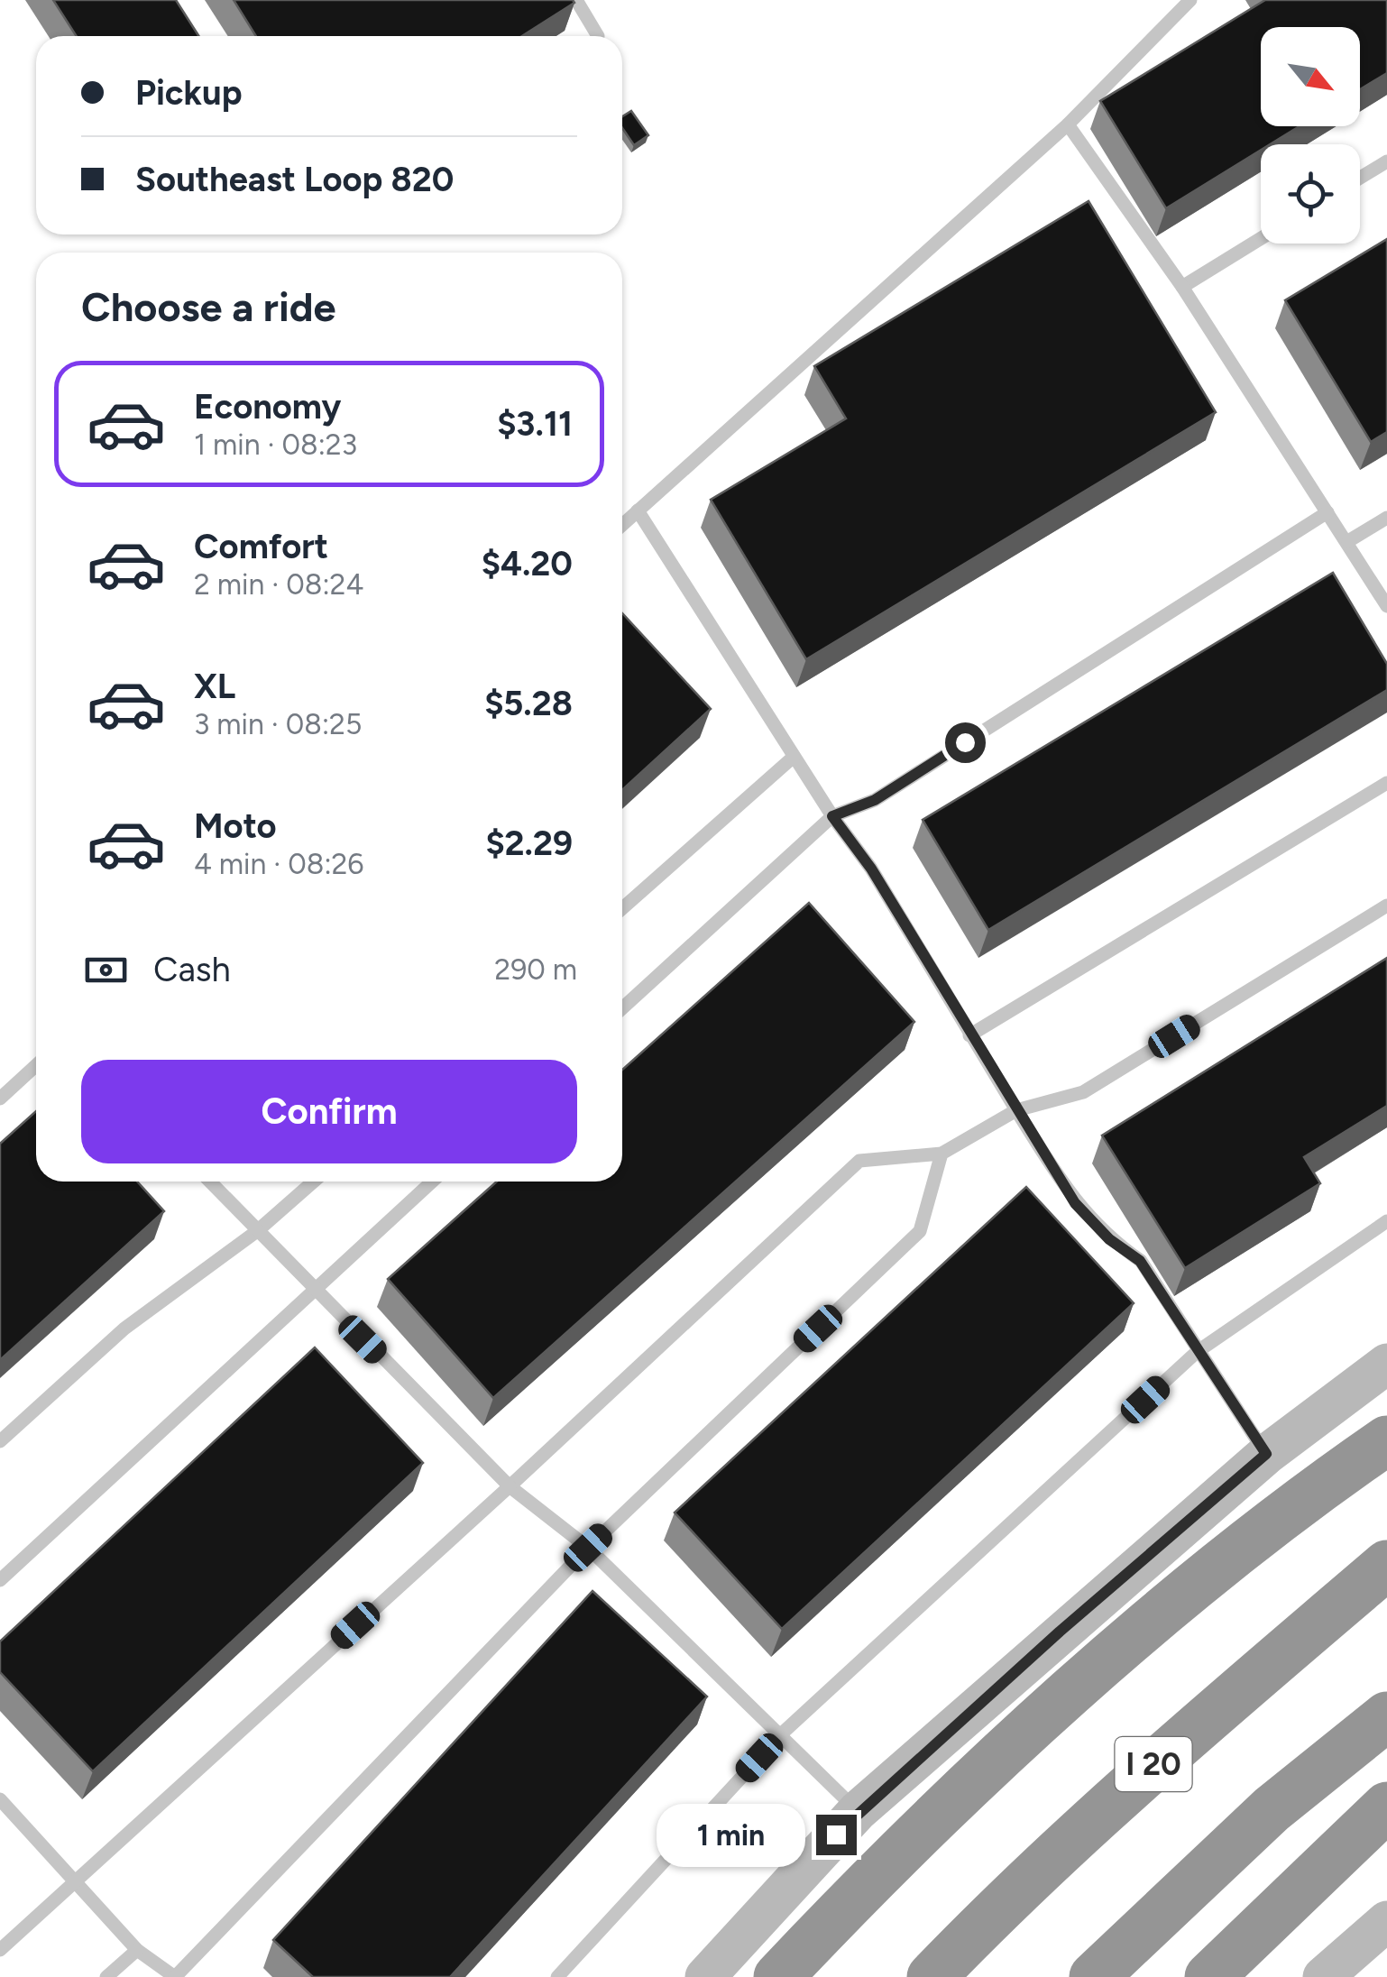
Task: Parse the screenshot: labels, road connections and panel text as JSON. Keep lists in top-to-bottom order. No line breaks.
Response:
{"streets":{"highway":["I 20"]},"north":"bottom right","page":{"banner":["Pickup","Southeast Loop 820"],"heading":"Choose a ride","list":[{"name":"Economy","note":"1 min · 08:23","value":"$3.11"},{"name":"Comfort","note":"2 min · 08:24","value":"$4.20"},{"name":"XL","note":"3 min · 08:25","value":"$5.28"},{"name":"Moto","note":"4 min · 08:26","value":"$2.29"}],"pay":["Cash","290 m"],"buttons":"Confirm","bubble":"1 min"}}
